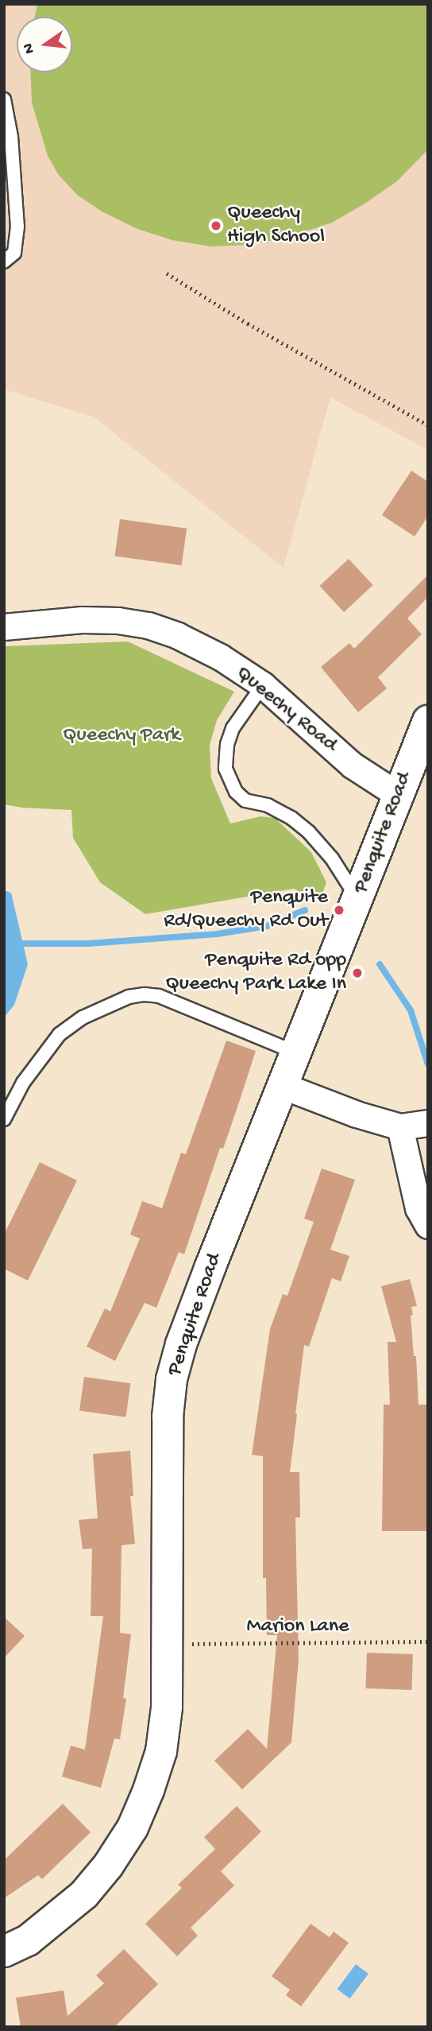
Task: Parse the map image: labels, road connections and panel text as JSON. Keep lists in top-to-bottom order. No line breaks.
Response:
{"streets":{"street":["Queechy Road","Penquite Road"],"path":["Marion Lane"]},"crossings":[["Queechy Road","Penquite Road"],["Penquite Road","Marion Lane"]],"parks":["Queechy Park"],"places":["Queechy High School","Penquite Rd/Queechy Rd Out","Penquite Rd opp Queechy Park Lake In"],"north":"left"}
